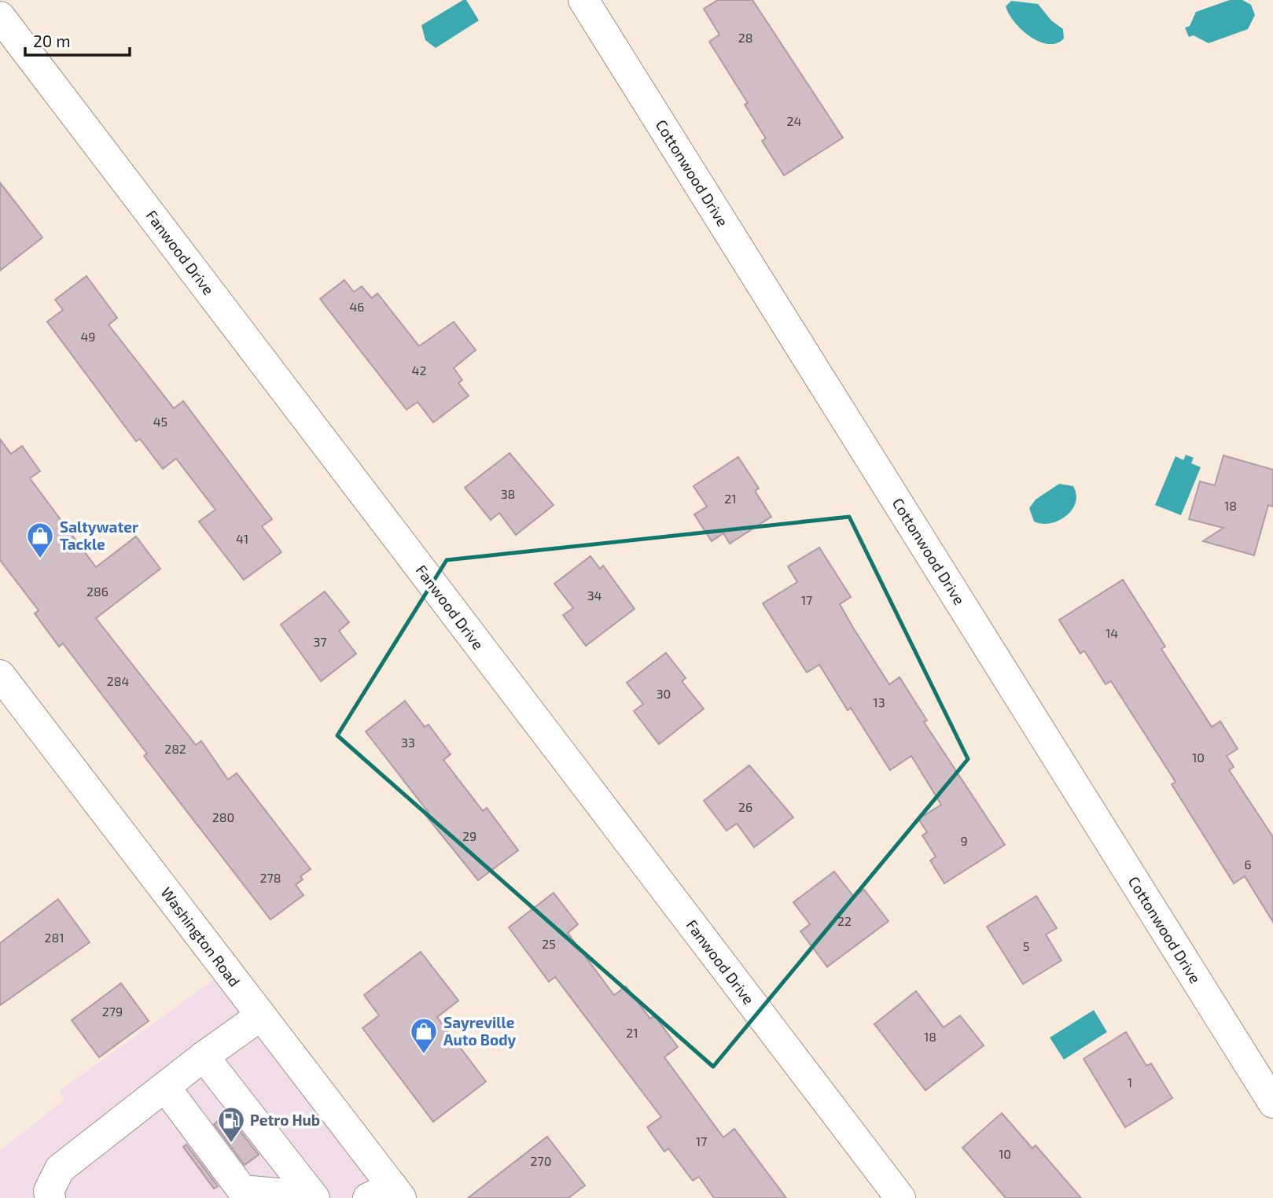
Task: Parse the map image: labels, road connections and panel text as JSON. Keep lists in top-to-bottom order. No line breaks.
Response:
{"streets":{"street":["Cottonwood Drive","Fanwood Drive","Washington Road"]},"places":{"shop":["Saltywater Tackle","Sayreville Auto Body"],"fuel station":["Petro Hub"]},"house_numbers":["28","24","46","49","42","45","38","21","18","41","286","34","17","14","37","284","30","13","33","282","10","26","280","29","9","6","278","22","281","25","5","279","21","18","1","17","10","270"],"scale_bar":"20 m"}
